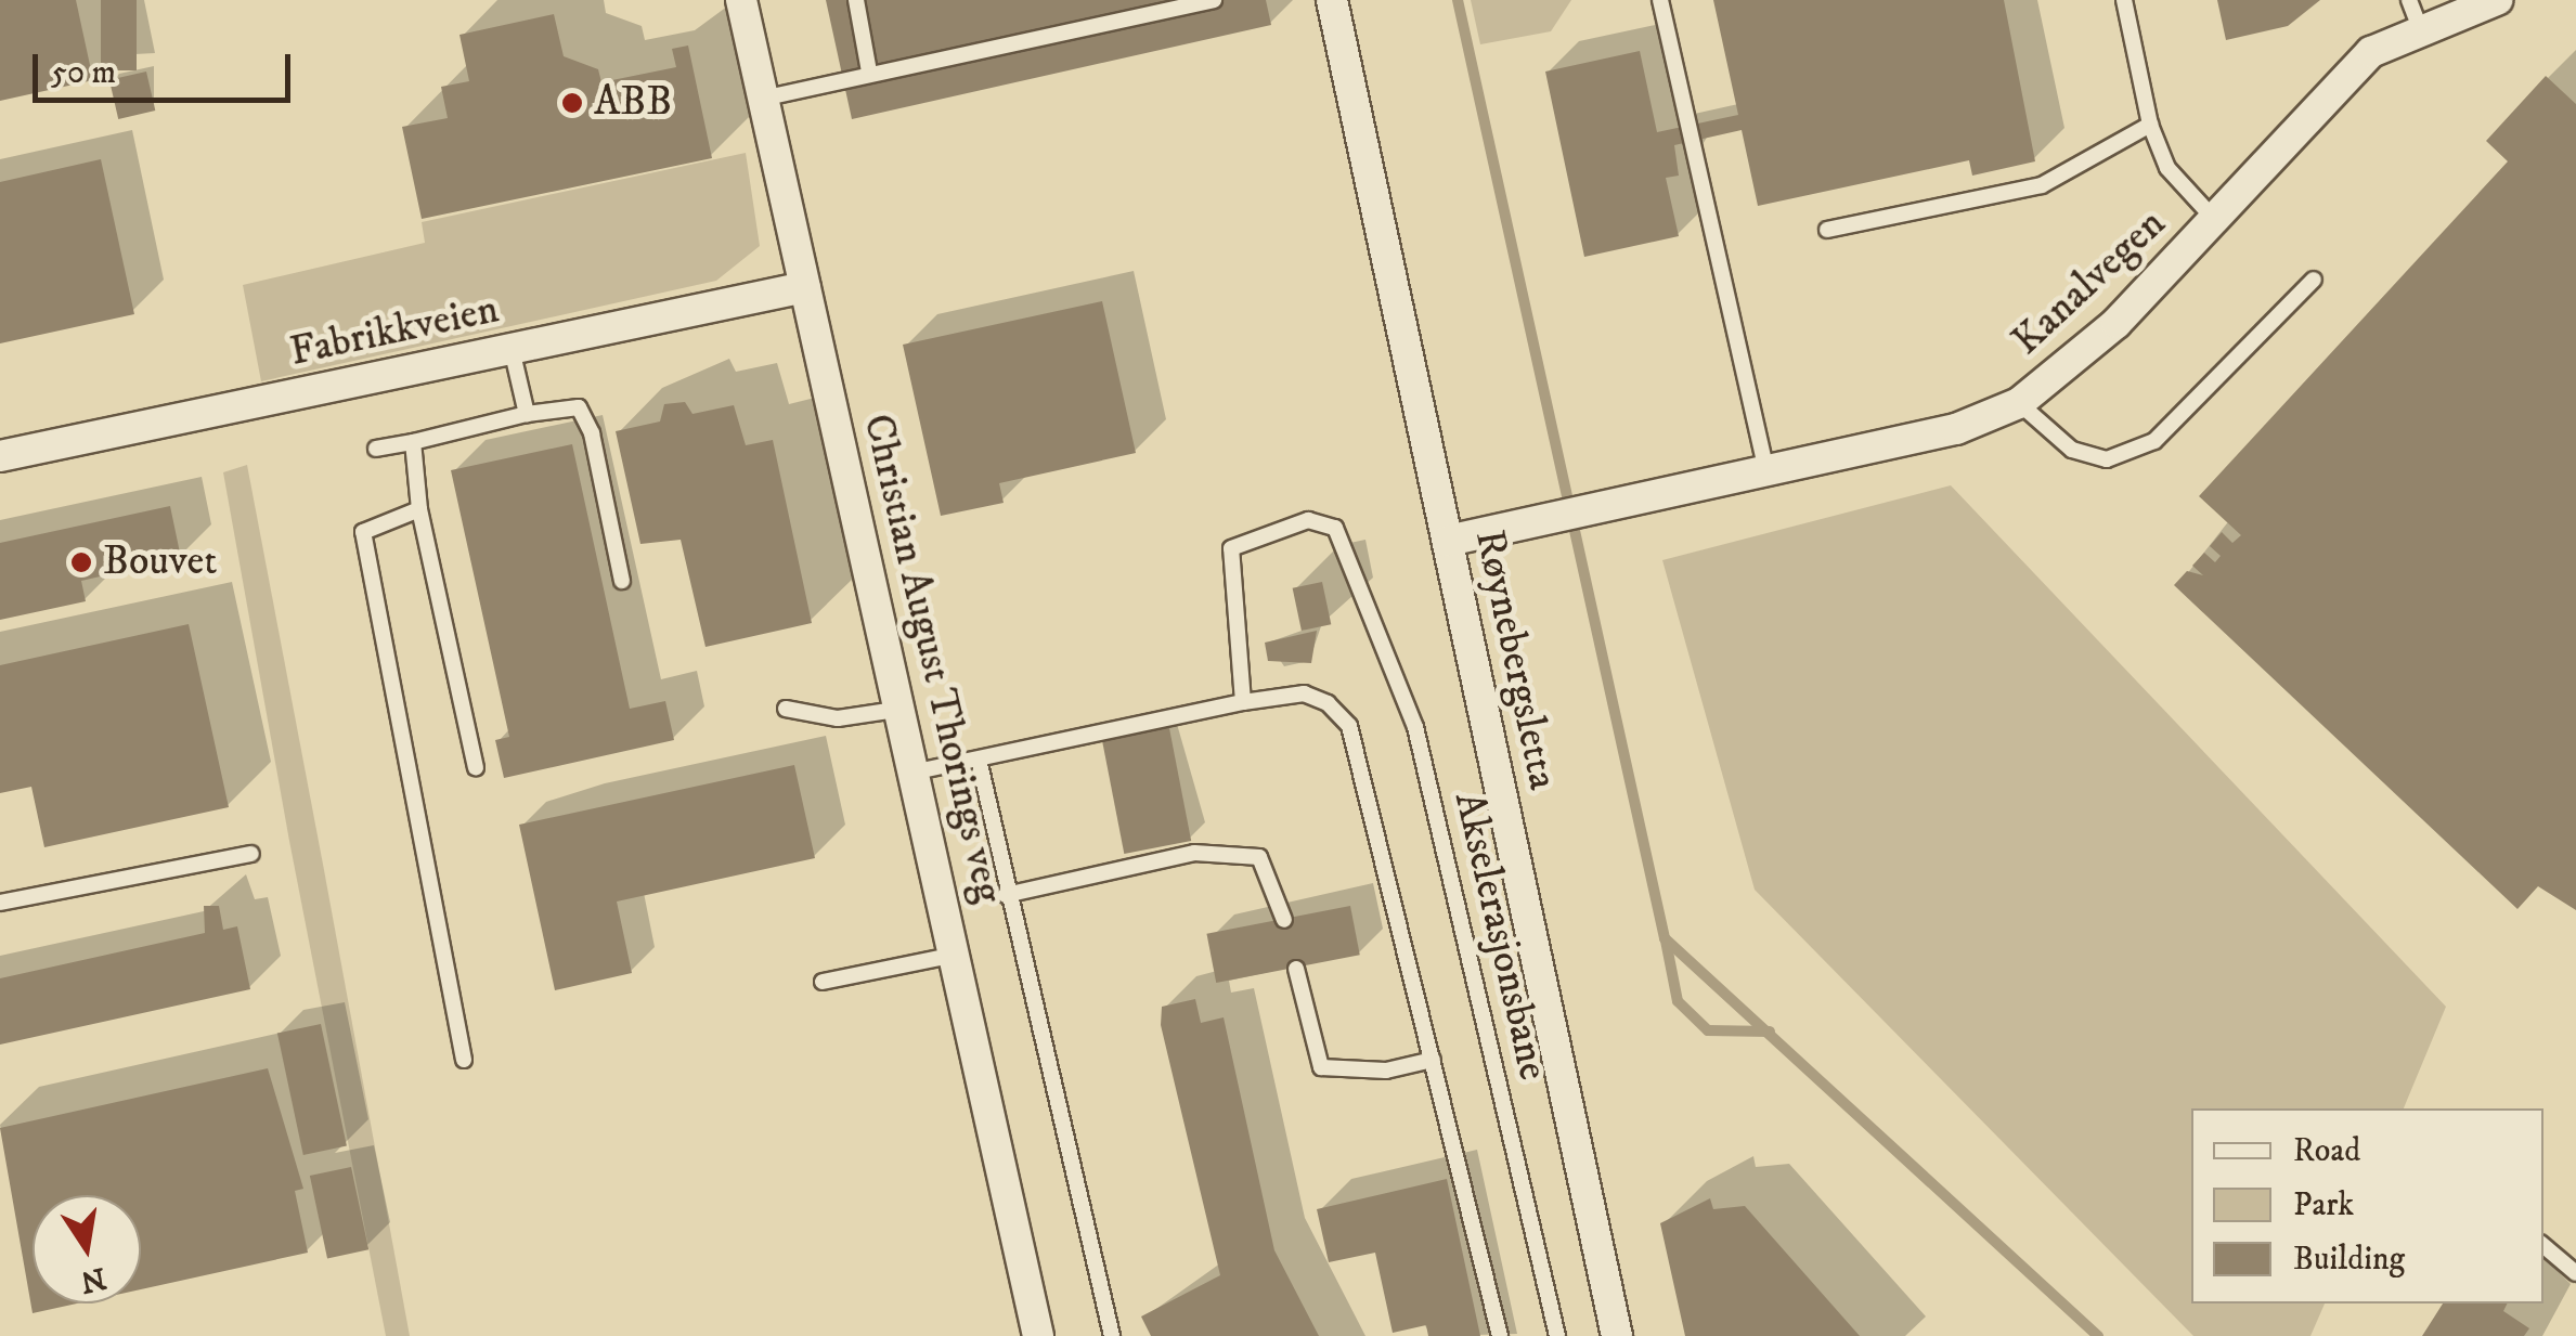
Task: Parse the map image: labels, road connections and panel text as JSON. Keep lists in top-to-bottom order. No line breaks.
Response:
{"streets":{"street":["Kanalvegen","Fabrikkveien","Christian August Thorings veg","Røynebergsletta"],"lane":["Akselerasjonsbane"]},"crossings":[["Kanalvegen","Røynebergsletta"],["Fabrikkveien","Christian August Thorings veg"]],"places":["ABB","Bouvet"],"legend":["Road","Park","Building"],"scale_bar":"50 m","north":"bottom"}
